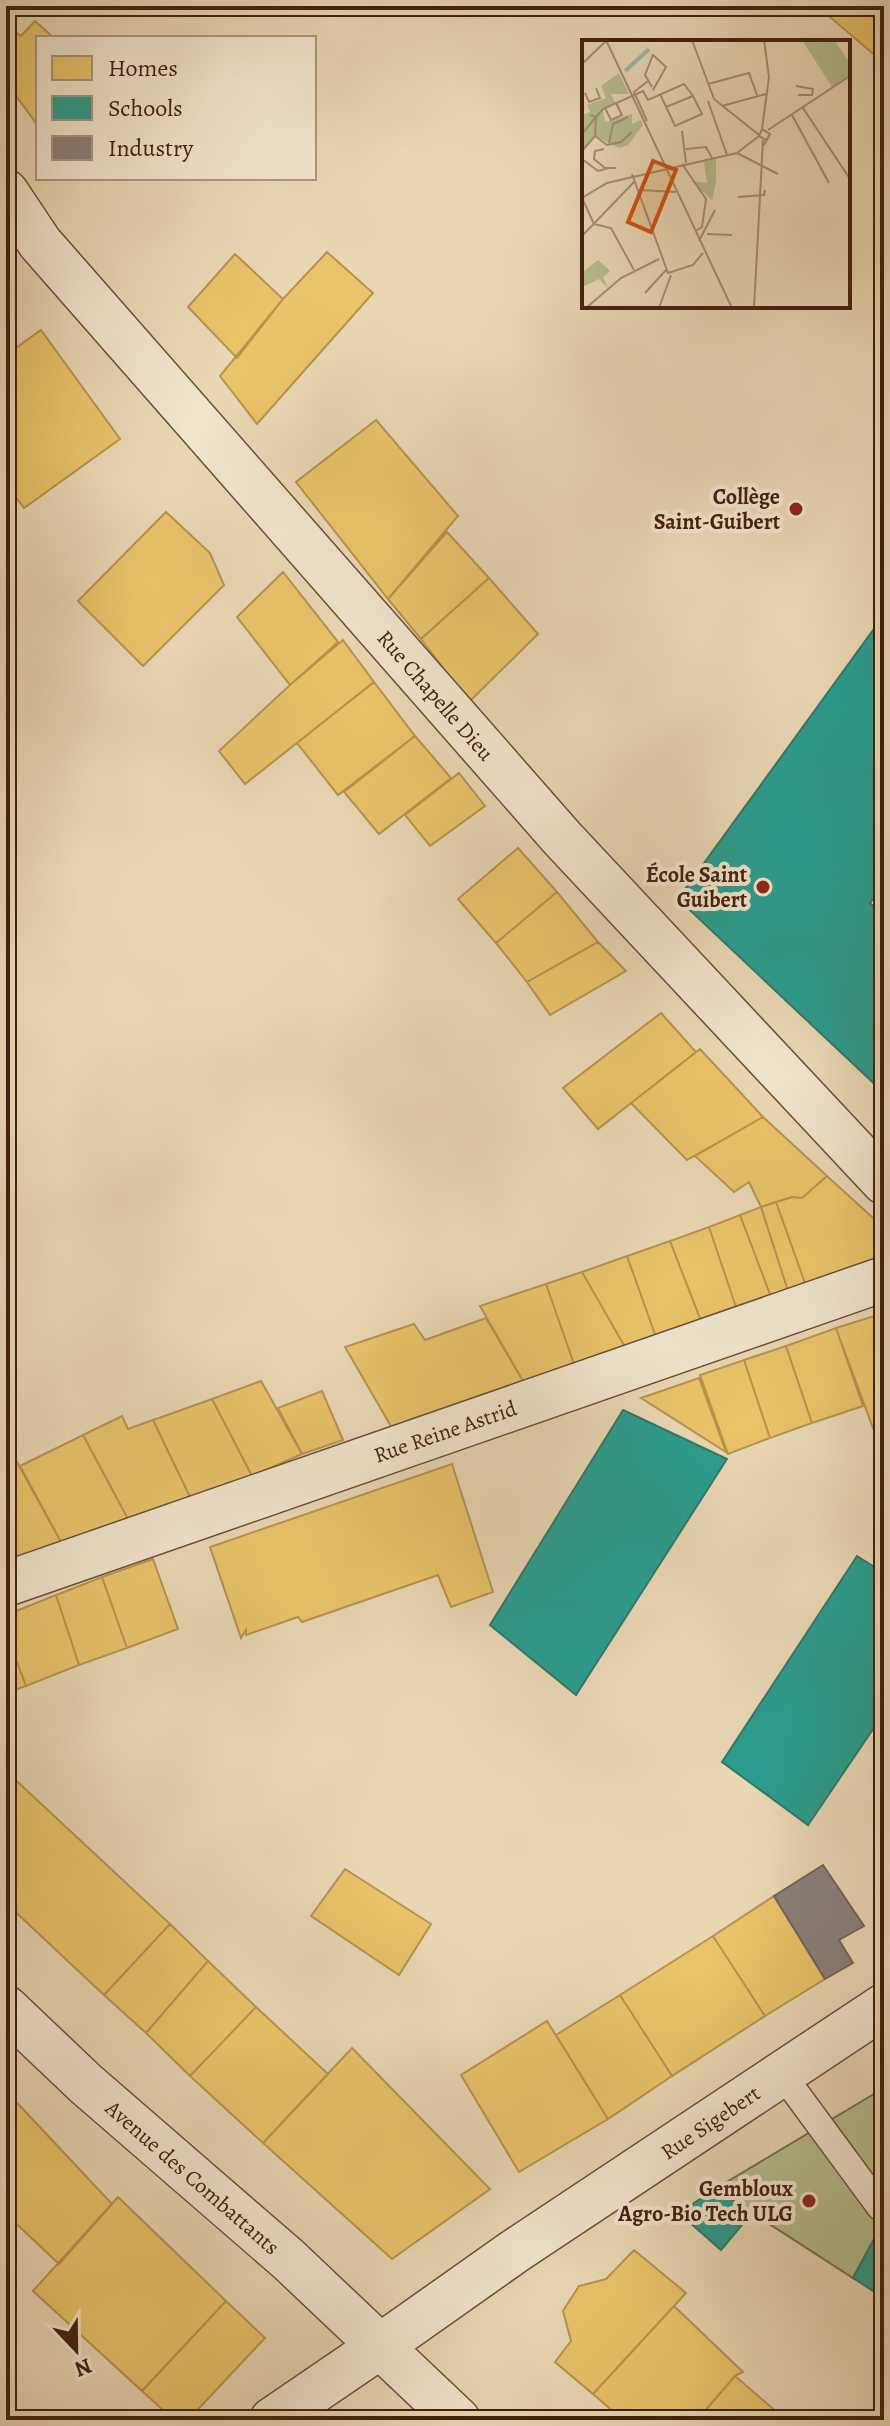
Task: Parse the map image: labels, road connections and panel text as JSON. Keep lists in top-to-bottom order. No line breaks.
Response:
{"streets":{"street":["Rue Chapelle Dieu","Rue Reine Astrid","Rue Sigebert","Avenue des Combattants"]},"crossings":[["Rue Sigebert","Avenue des Combattants"]],"places":["Collège Saint-Guibert","École Saint Guibert","Gembloux Agro-Bio Tech ULG"],"legend":["Homes","Schools","Industry"],"north":"bottom"}
